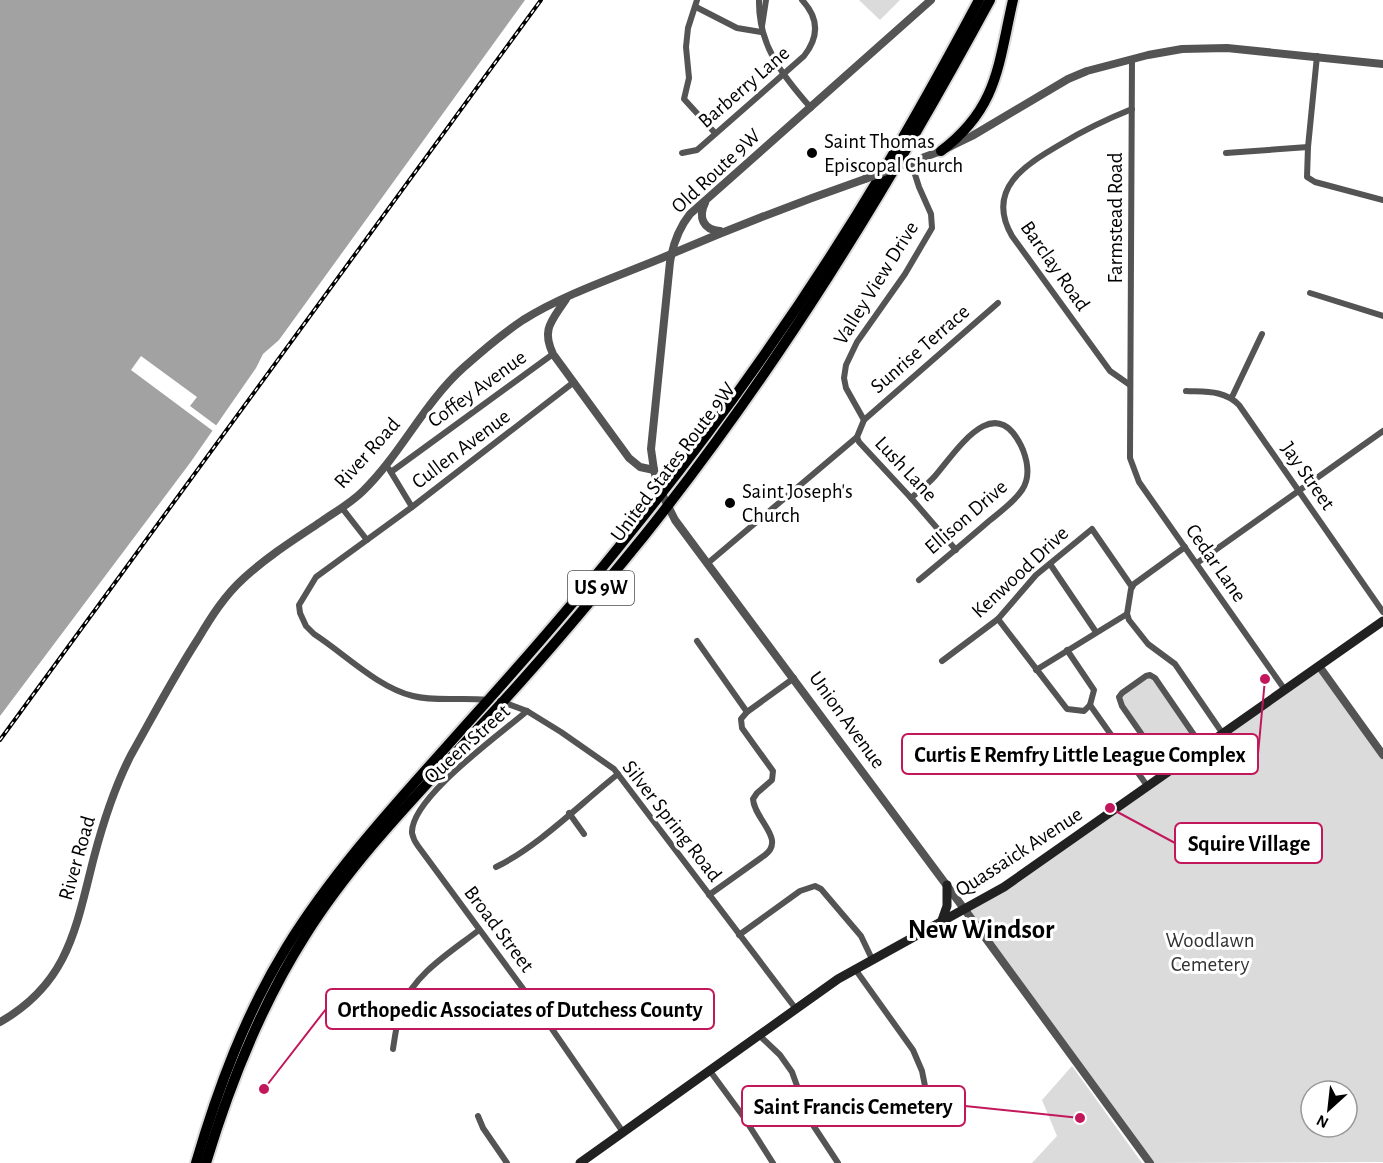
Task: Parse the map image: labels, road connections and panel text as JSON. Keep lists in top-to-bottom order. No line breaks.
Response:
{"streets":{"highway":["United States Route 9W","US 9W"],"main road":["Quassaick Avenue"],"street":["Barberry Lane","Old Route 9W","Farmstead Road","Barclay Road","Valley View Drive","Sunrise Terrace","Coffey Avenue","Cullen Avenue","River Road","Lush Lane","Jay Street","Ellison Drive","Cedar Lane","Kenwood Drive","Union Avenue","Queen Street","Silver Spring Road","Broad Street"]},"crossings":[["Old Route 9W","River Road"],["Old Route 9W","Union Avenue"],["Farmstead Road","Barclay Road"],["Farmstead Road","River Road"],["Farmstead Road","Cedar Lane"],["Valley View Drive","Sunrise Terrace"],["Valley View Drive","River Road"],["Cullen Avenue","Silver Spring Road"],["United States Route 9W","Union Avenue"],["United States Route 9W","Silver Spring Road"],["Lush Lane","Ellison Drive"],["Cedar Lane","Quassaick Avenue"],["Union Avenue","Quassaick Avenue"],["Queen Street","Silver Spring Road"],["Queen Street","Broad Street"],["Silver Spring Road","Quassaick Avenue"],["Quassaick Avenue","Broad Street"]],"districts":["New Windsor"],"parks":["Woodlawn Cemetery"],"places":["Saint Thomas Episcopal Church","Saint Joseph's Church","Curtis E Remfry Little League Complex","Squire Village","Orthopedic Associates of Dutchess County","Saint Francis Cemetery"],"north":"bottom left"}
